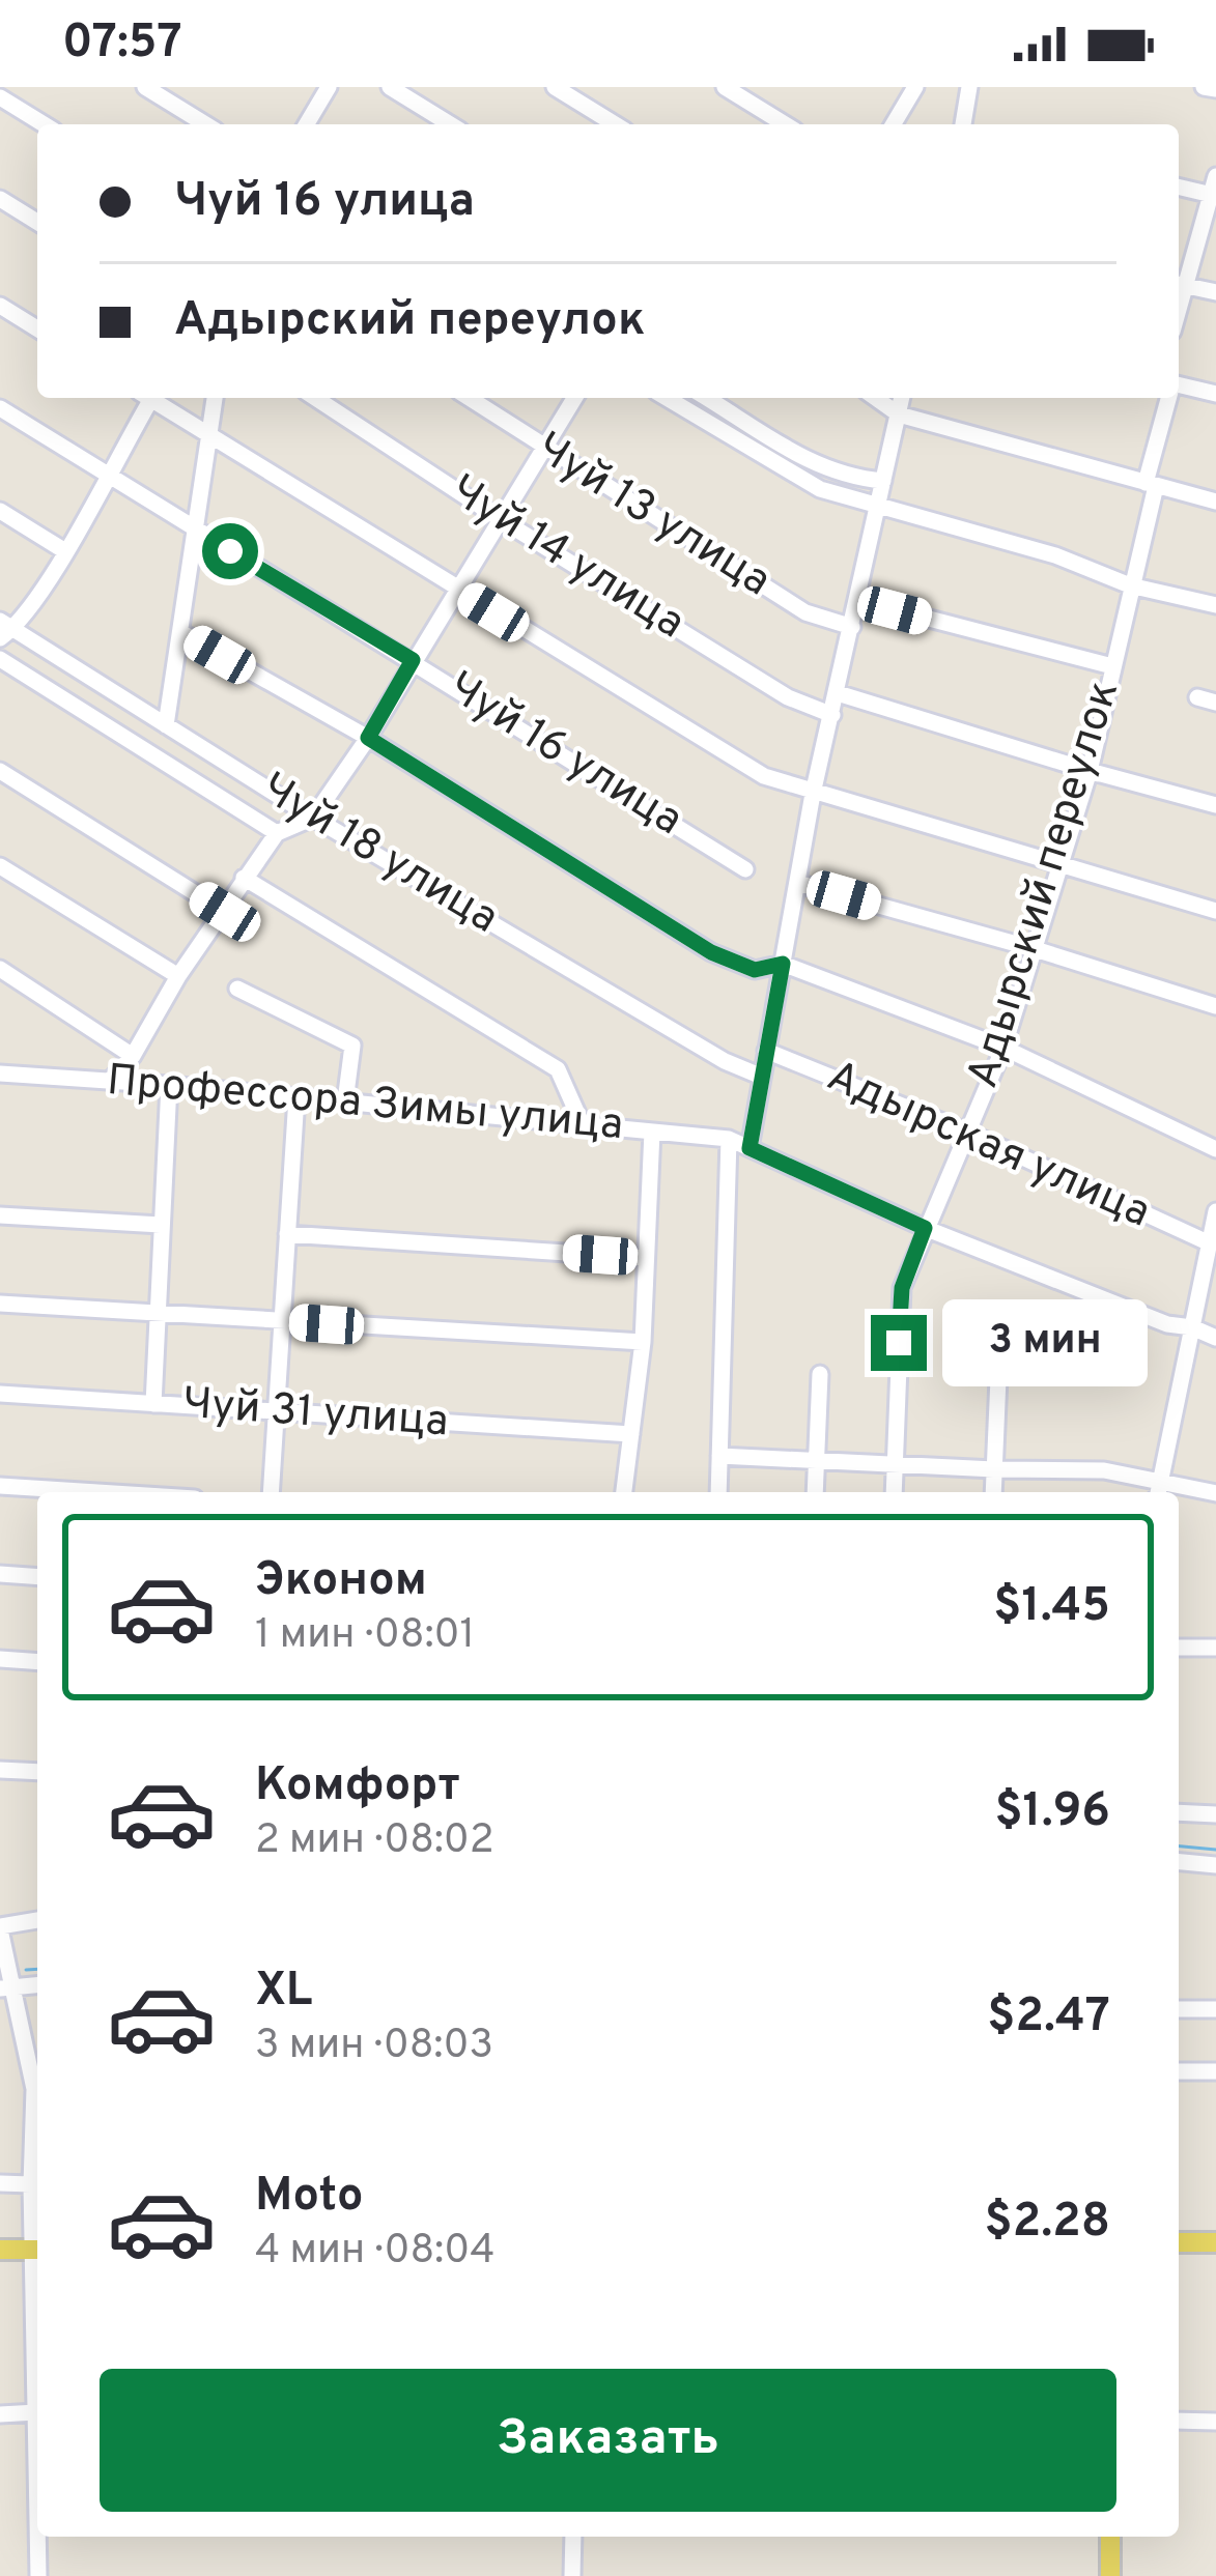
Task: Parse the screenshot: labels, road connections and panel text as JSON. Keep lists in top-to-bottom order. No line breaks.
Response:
{"streets":{"street":["Чуй 13 улица","Чуй 14 улица","Чуй 16 улица","Чуй 18 улица","Адырский переулок","Профессора Зимы улица","Адырская улица","Чуй 31 улица"]},"crossings":[["Адырский переулок","Профессора Зимы улица"],["Адырский переулок","Адырская улица"]],"page":{"status":"07:57","banner":["Чуй 16 улица","Адырский переулок"],"bubble":"3 мин","list":[{"name":"Эконом","note":"1 мин · 08:01","value":"$1.45"},{"name":"Комфорт","note":"2 мин · 08:02","value":"$1.96"},{"name":"XL","note":"3 мин · 08:03","value":"$2.47"},{"name":"Moto","note":"4 мин · 08:04","value":"$2.28"}],"buttons":"Заказать"}}
